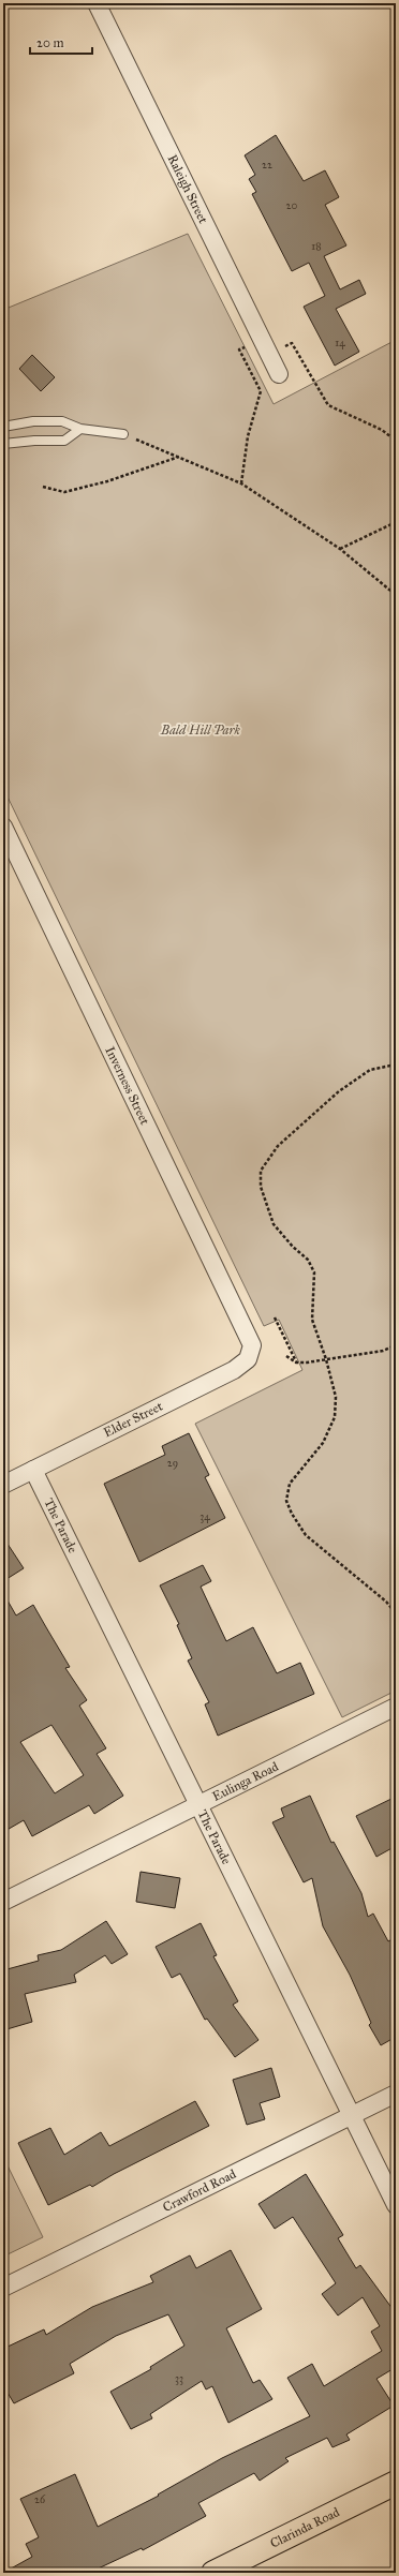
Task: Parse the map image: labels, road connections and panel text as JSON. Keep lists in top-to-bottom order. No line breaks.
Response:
{"streets":{"main road":["Clarinda Road"],"street":["Raleigh Street","Inverness Street","Elder Street","The Parade","Eulinga Road","Crawford Road"]},"crossings":[["Inverness Street","Elder Street"],["Elder Street","The Parade"],["The Parade","Eulinga Road"],["The Parade","Crawford Road"]],"parks":["Bald Hill Park"],"house_numbers":["22","20","18","14","29","34","33","26"],"scale_bar":"20 m"}
